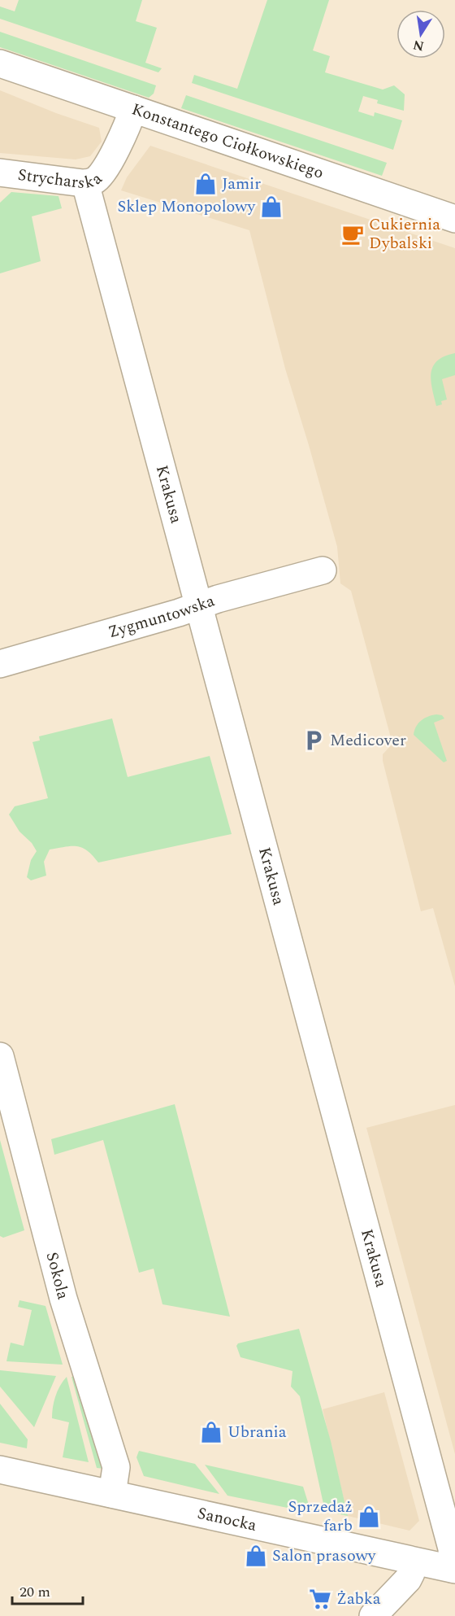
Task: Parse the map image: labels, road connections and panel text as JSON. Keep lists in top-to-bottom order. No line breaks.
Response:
{"streets":{"street":["Konstantego Ciołkowskiego","Strycharska","Krakusa","Zygmuntowska","Sokola","Sanocka"]},"crossings":[["Konstantego Ciołkowskiego","Strycharska"],["Strycharska","Krakusa"],["Krakusa","Zygmuntowska"],["Krakusa","Sanocka"],["Sokola","Sanocka"]],"places":{"shop":["Jamir","Sklep Monopolowy","Ubrania","Sprzedaż farb","Salon prasowy"],"cafe":["Cukiernia Dybalski"],"parking":["Medicover"],"supermarket":["Żabka"]},"scale_bar":"20 m","north":"bottom"}
